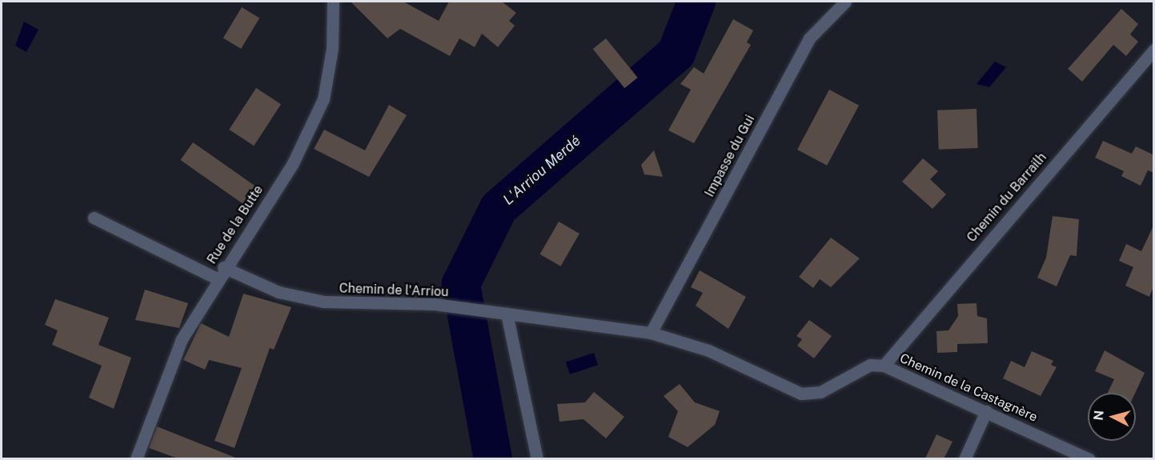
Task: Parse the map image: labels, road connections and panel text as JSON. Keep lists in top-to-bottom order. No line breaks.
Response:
{"streets":{"street":["Impasse du Gui","Chemin du Barrailh","Rue de la Butte","Chemin de l'Arriou","Chemin de la Castagnère"]},"crossings":[["Impasse du Gui","Chemin de la Castagnère"],["Chemin du Barrailh","Chemin de la Castagnère"],["Rue de la Butte","Chemin de l'Arriou"],["Chemin de l'Arriou","Chemin de la Castagnère"]],"water":["L'Arriou Merdé"],"north":"left"}
